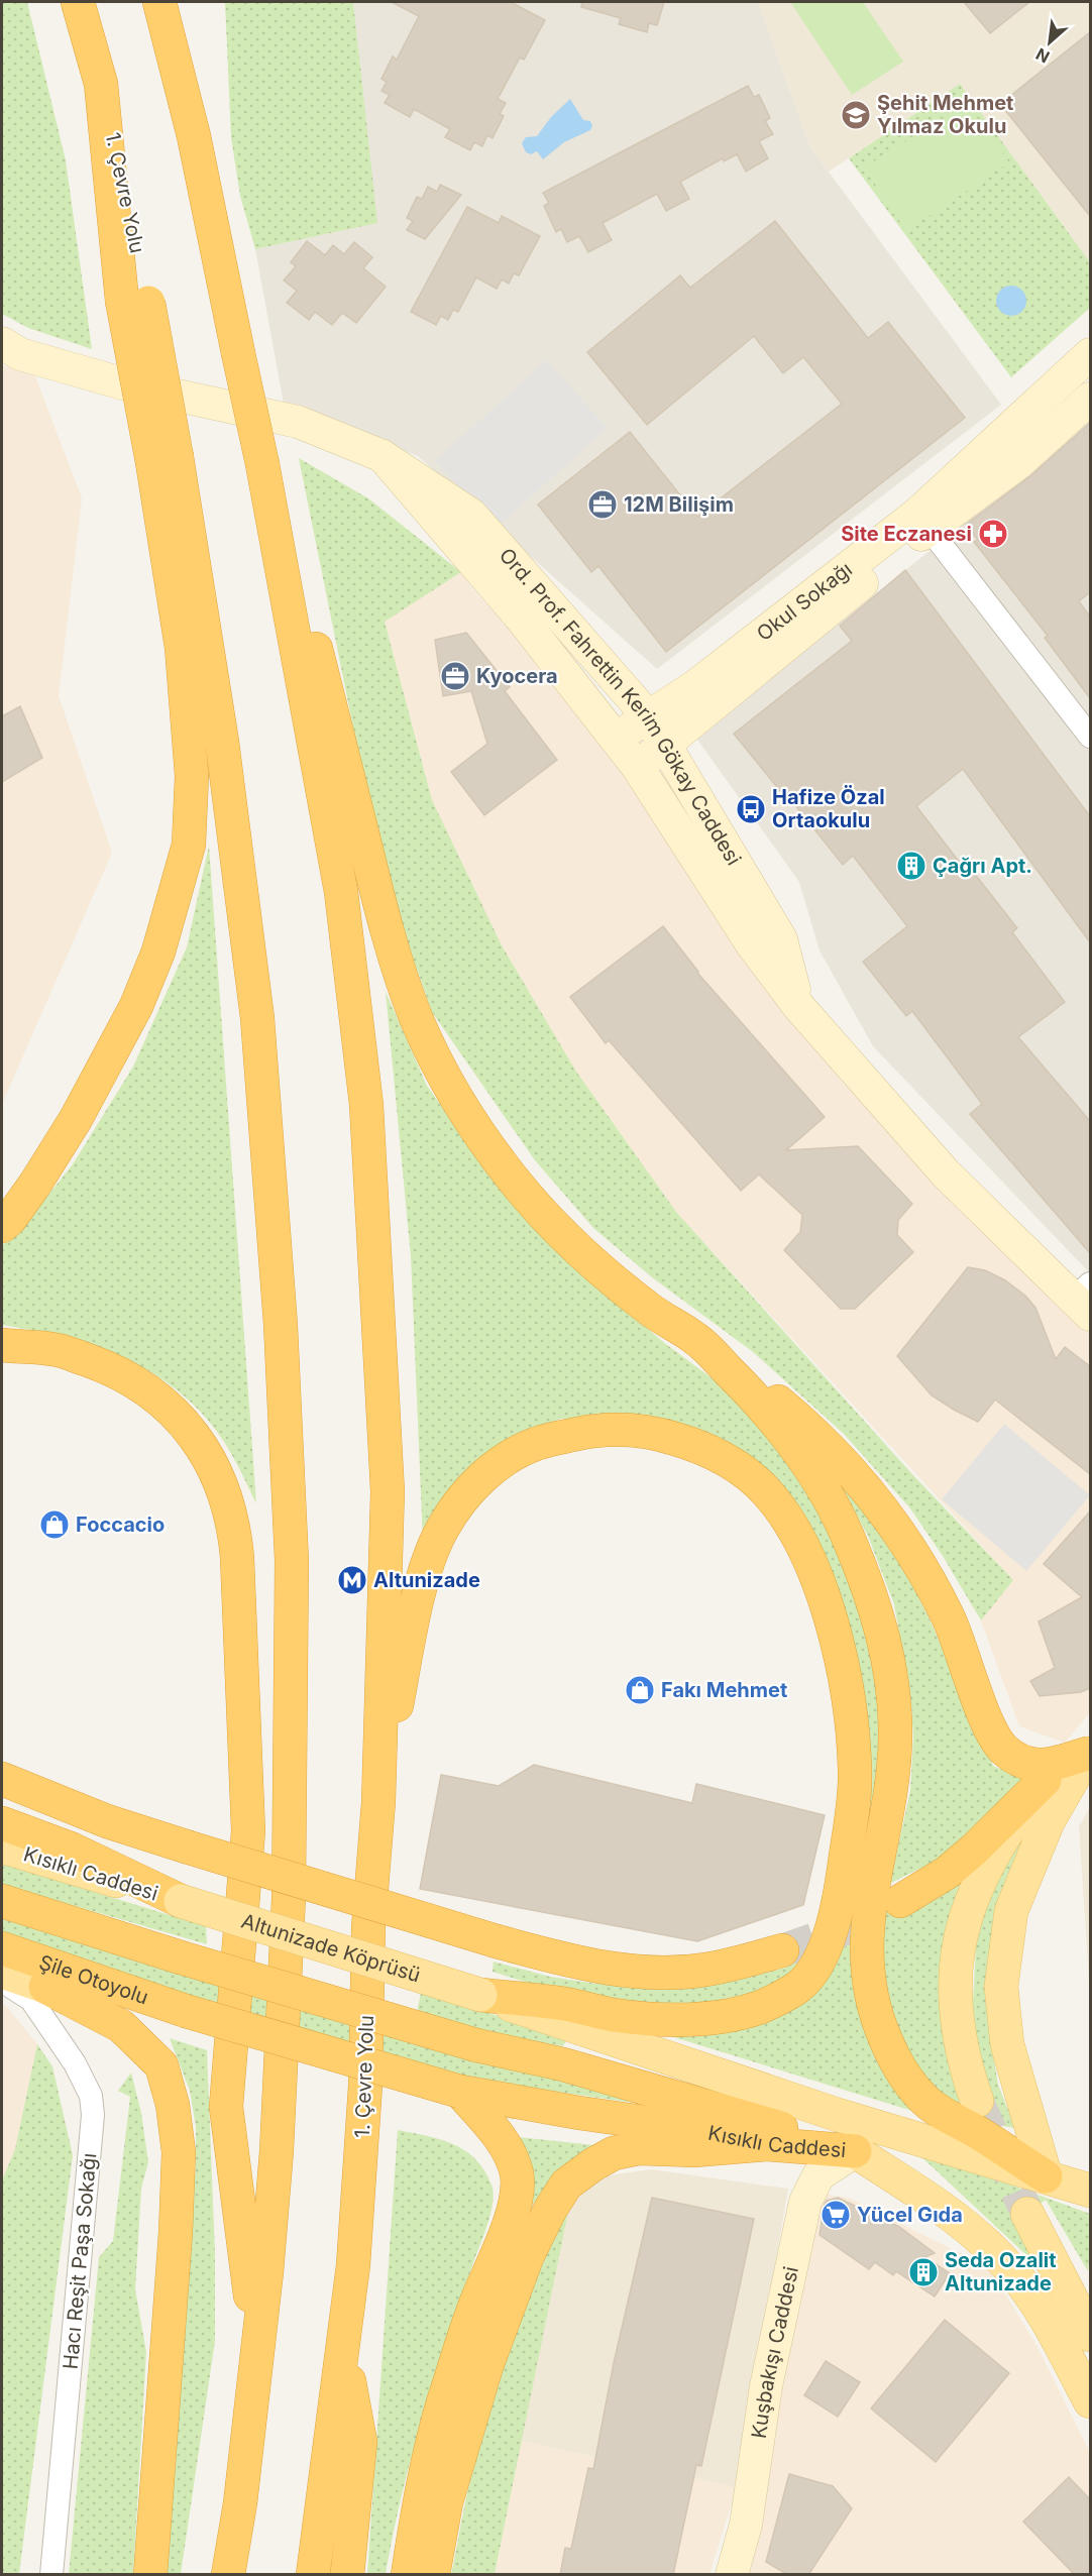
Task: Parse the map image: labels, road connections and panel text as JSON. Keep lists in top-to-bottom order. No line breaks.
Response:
{"streets":{"highway":["1. Çevre Yolu","Kısıklı Caddesi","Şile Otoyolu"],"main road":["Altunizade Köprüsü"],"street":["Okul Sokağı","Ord. Prof. Fahrettin Kerim Gökay Caddesi","Hacı Reşit Paşa Sokağı","Kuşbakışı Caddesi"]},"crossings":[["Okul Sokağı","Ord. Prof. Fahrettin Kerim Gökay Caddesi"],["Kısıklı Caddesi","Altunizade Köprüsü"],["Kısıklı Caddesi","Kuşbakışı Caddesi"]],"places":{"school or university":["Şehit Mehmet Yılmaz Okulu"],"office":["12M Bilişim","Kyocera"],"pharmacy":["Site Eczanesi"],"bus stop":["Hafize Özal Ortaokulu"],"building":["Çağrı Apt.","Seda Ozalit Altunizade"],"shop":["Foccacio","Fakı Mehmet"],"metro station":["Altunizade"],"supermarket":["Yücel Gıda"]},"north":"bottom left"}
